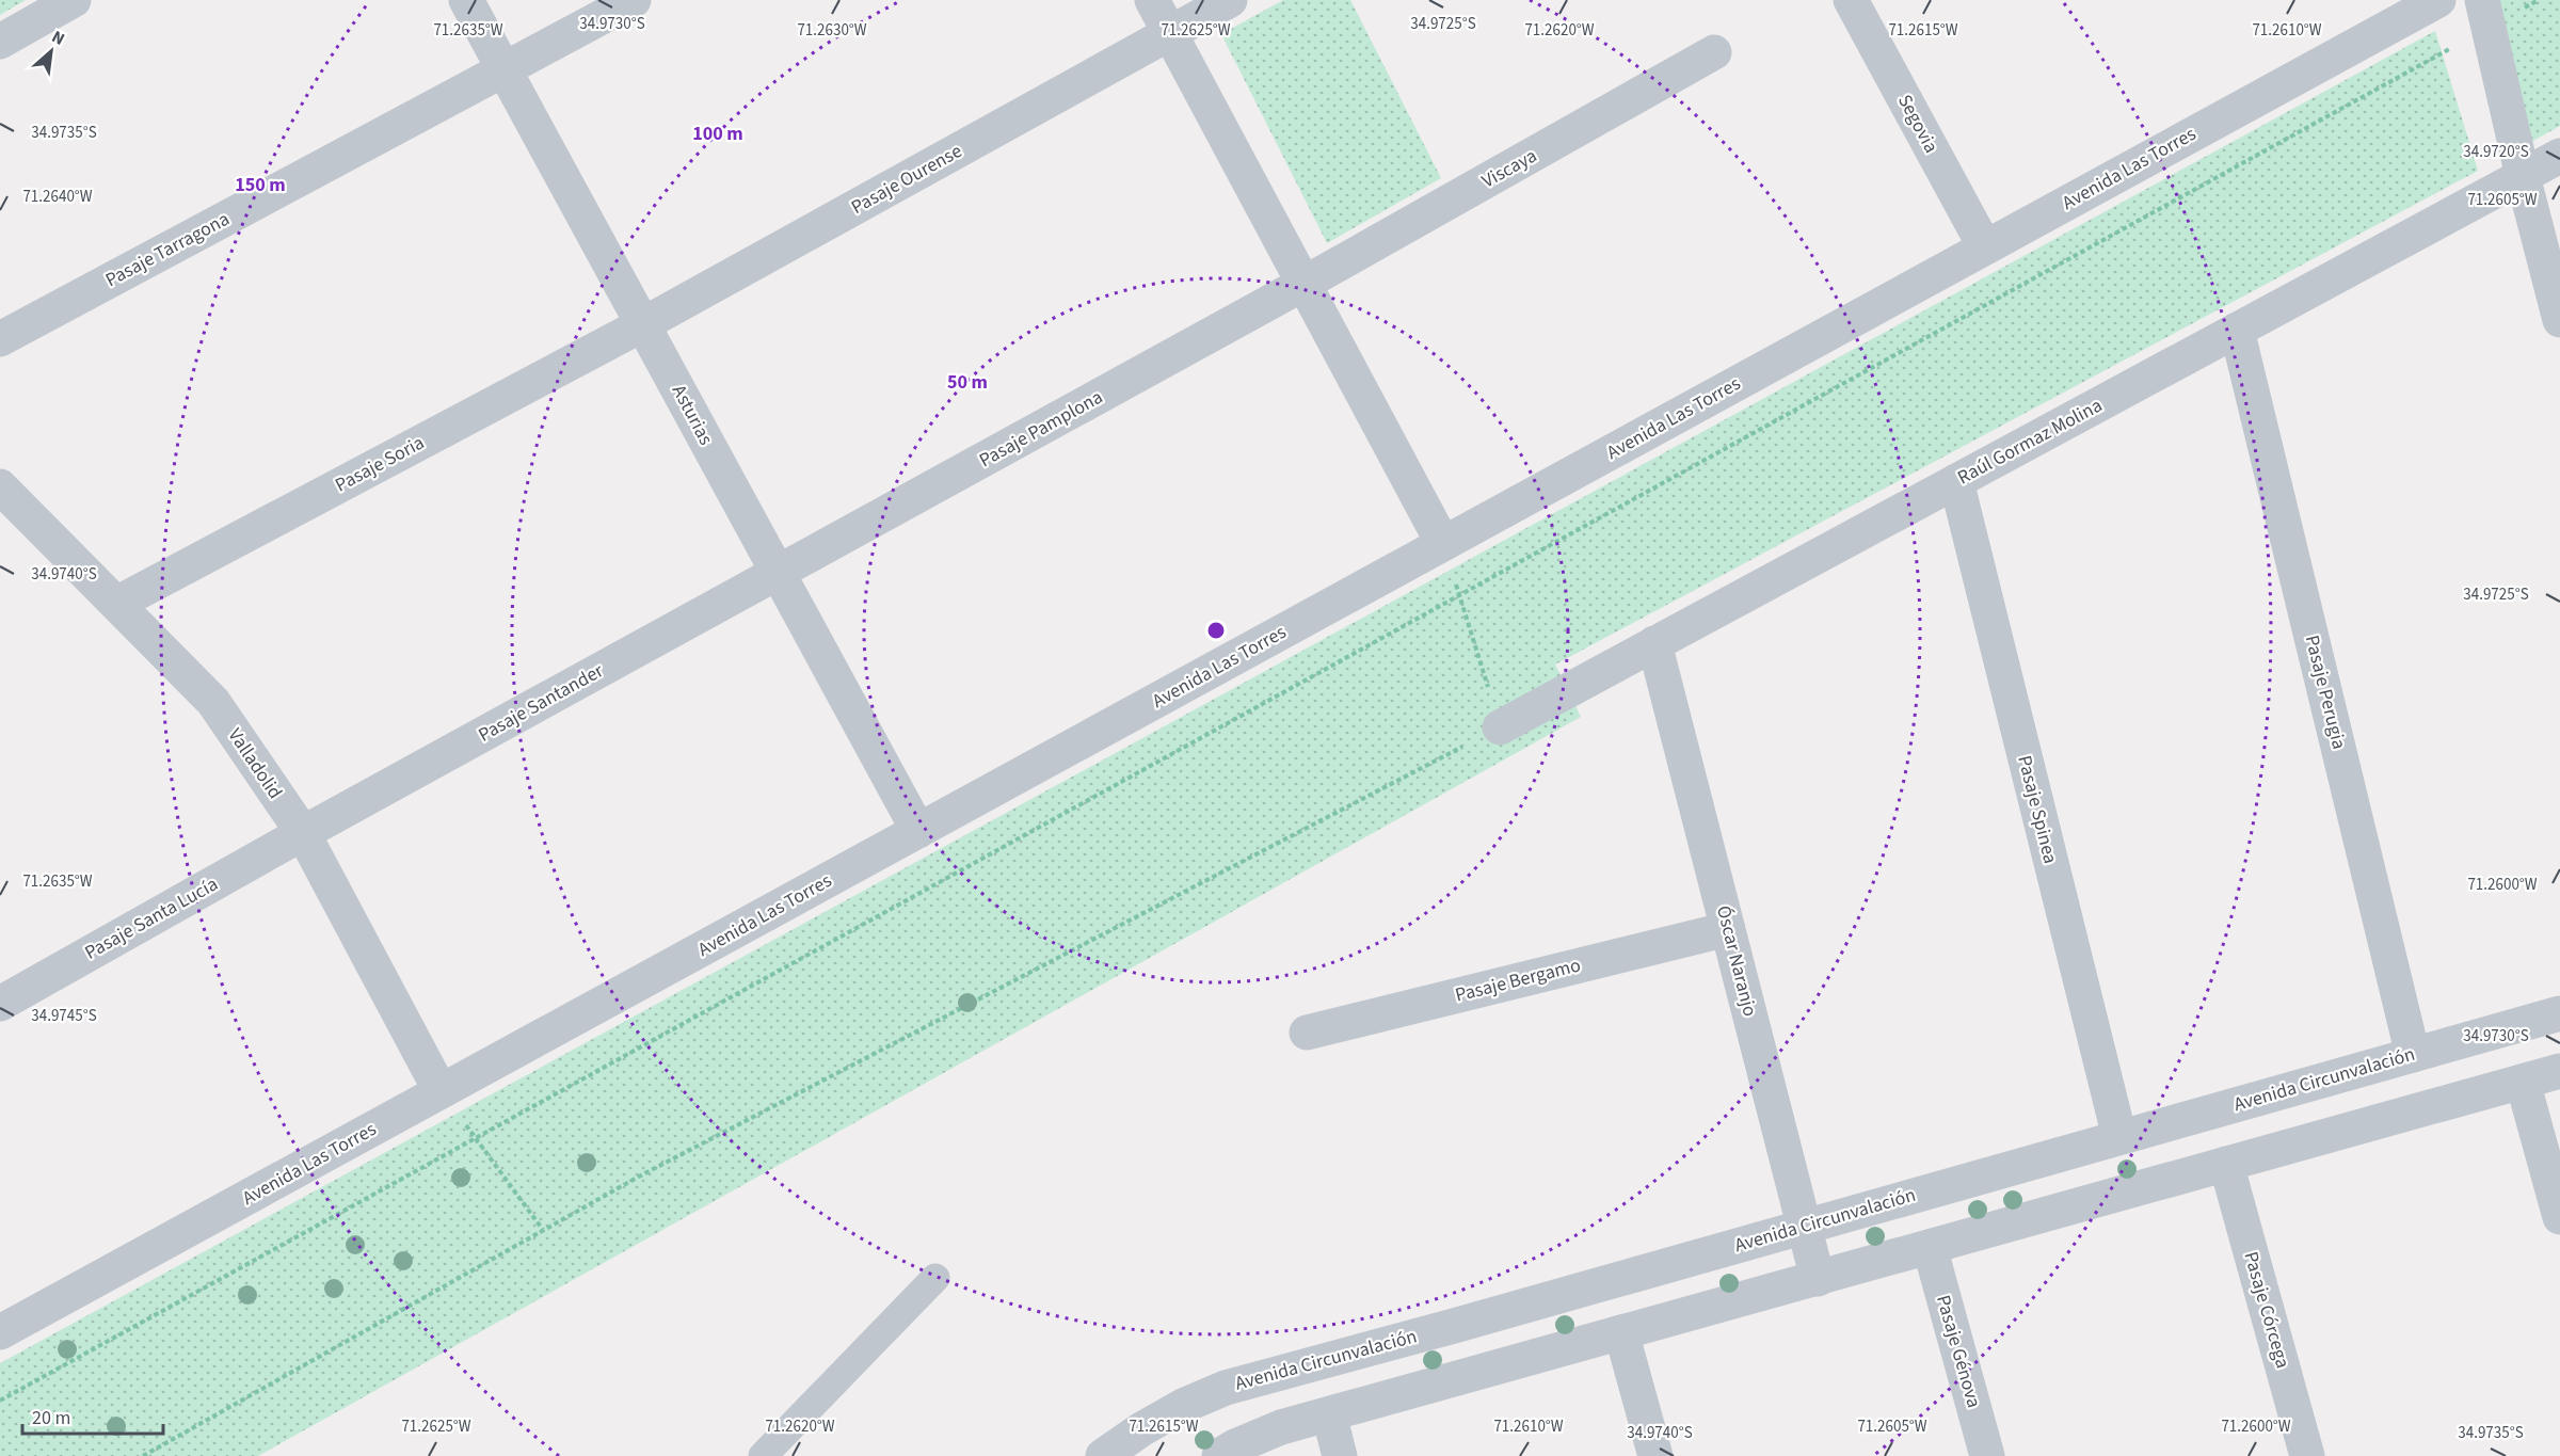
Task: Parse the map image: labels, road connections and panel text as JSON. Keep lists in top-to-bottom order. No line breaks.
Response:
{"streets":{"street":["Segovia","Viscaya","Avenida Las Torres","Pasaje Ourense","Pasaje Tarragona","Asturias","Pasaje Pamplona","Raúl Gormaz Molina","Pasaje Soria","Pasaje Perugia","Pasaje Santander","Valladolid","Pasaje Spinea","Pasaje Santa Lucía","Óscar Naranjo","Pasaje Bergamo","Avenida Circunvalación","Pasaje Córcega","Pasaje Génova"]},"crossings":[["Segovia","Avenida Las Torres"],["Viscaya","Pasaje Pamplona"],["Avenida Las Torres","Asturias"],["Avenida Las Torres","Valladolid"],["Pasaje Ourense","Asturias"],["Pasaje Ourense","Pasaje Soria"],["Pasaje Tarragona","Asturias"],["Asturias","Pasaje Pamplona"],["Asturias","Pasaje Soria"],["Asturias","Pasaje Santander"],["Pasaje Pamplona","Pasaje Santander"],["Raúl Gormaz Molina","Pasaje Perugia"],["Raúl Gormaz Molina","Pasaje Spinea"],["Raúl Gormaz Molina","Óscar Naranjo"],["Pasaje Soria","Valladolid"],["Pasaje Perugia","Avenida Circunvalación"],["Pasaje Santander","Valladolid"],["Pasaje Santander","Pasaje Santa Lucía"],["Valladolid","Pasaje Santa Lucía"],["Pasaje Spinea","Avenida Circunvalación"],["Óscar Naranjo","Pasaje Bergamo"],["Óscar Naranjo","Avenida Circunvalación"]],"scale_bar":"20 m","north":"top right","coordinates":["34.9730°S","34.9725°S","71.2635°W","71.2630°W","71.2625°W","71.2620°W","71.2615°W","71.2610°W","34.9735°S","34.9720°S","71.2640°W","71.2605°W","34.9740°S","71.2600°W","34.9745°S"],"rings":["100 m","150 m","50 m"]}
